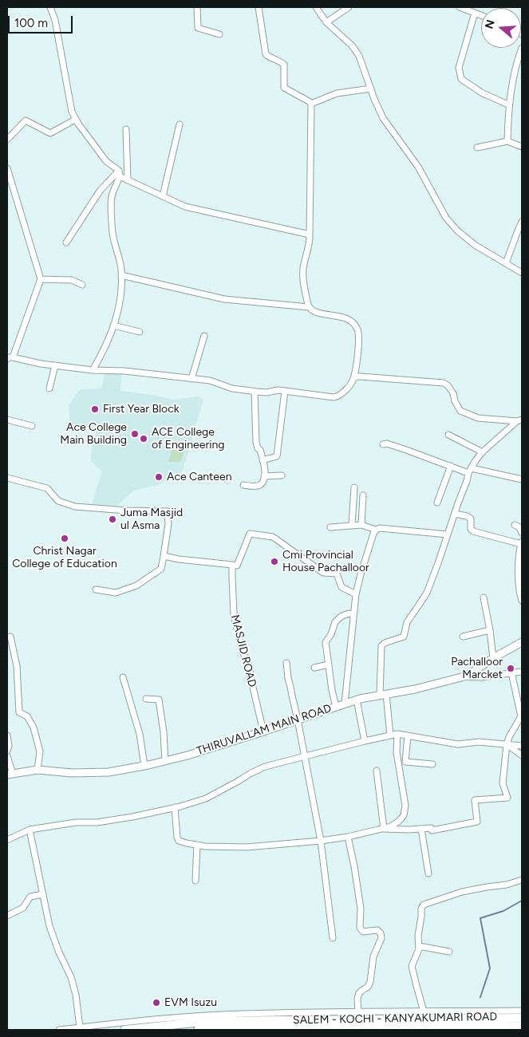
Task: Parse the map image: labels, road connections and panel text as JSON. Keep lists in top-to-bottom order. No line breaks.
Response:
{"streets":{"highway":["SALEM - KOCHI - KANYAKUMARI ROAD"],"main road":["THIRUVALLAM MAIN ROAD"],"street":["MASJID ROAD"]},"crossings":[["MASJID ROAD","THIRUVALLAM MAIN ROAD"]],"places":["First Year Block","Ace College Main Building","ACE College of Engineering","Ace Canteen","Juma Masjid ul Asma","Christ Nagar College of Education","Cmi Provincial House Pachalloor","Pachalloor Marcket","EVM Isuzu"],"scale_bar":"100 m","north":"left"}
